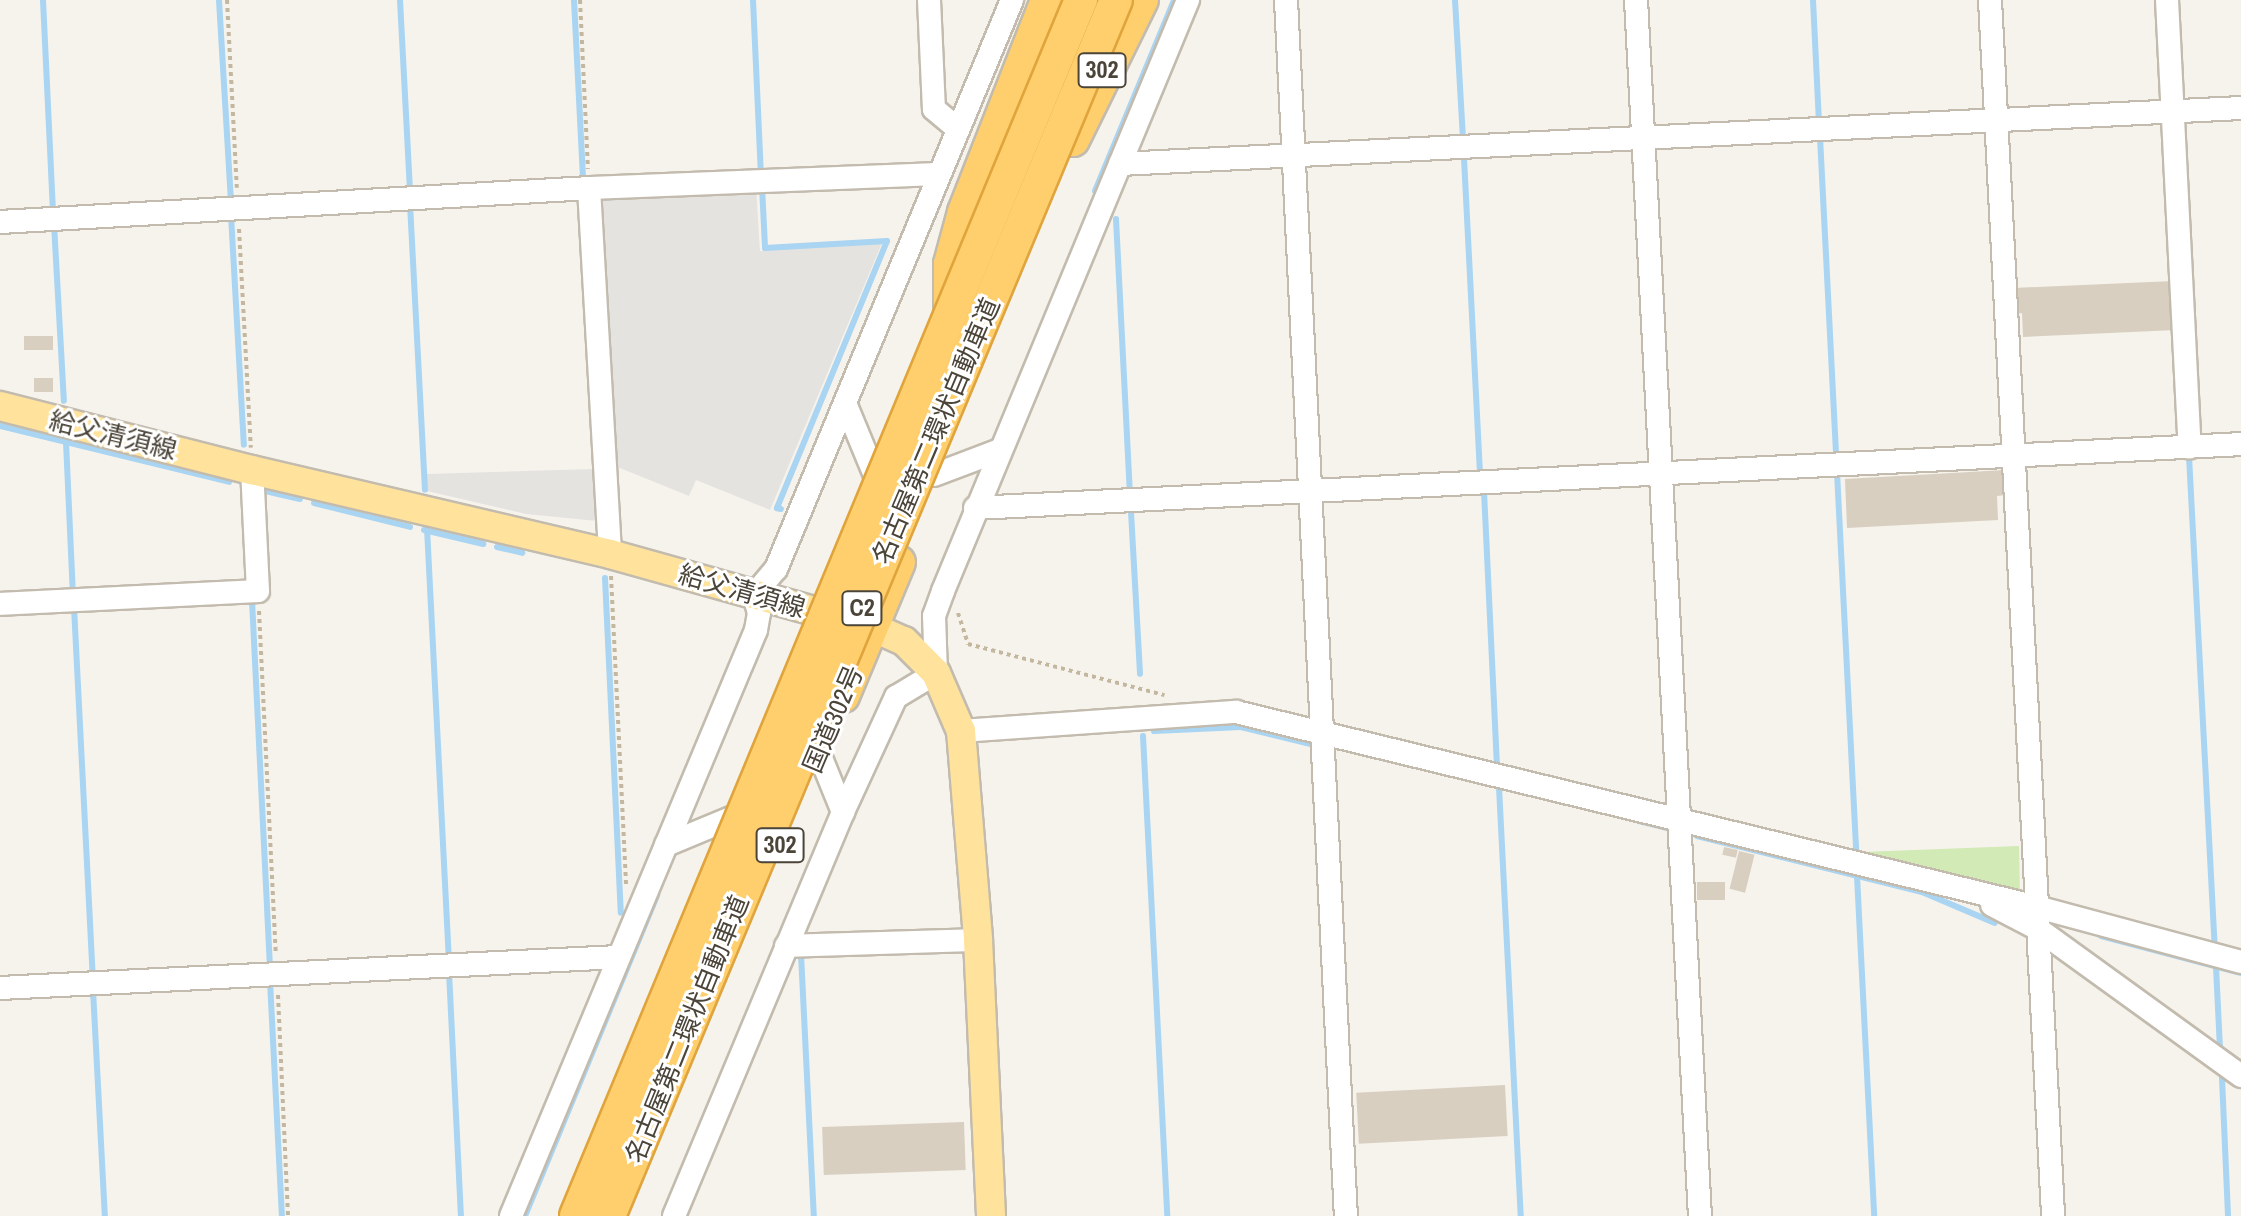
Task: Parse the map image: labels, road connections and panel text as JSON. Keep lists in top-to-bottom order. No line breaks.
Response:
{"streets":{"highway":["302","名古屋第二環状自動車道","C2","国道302号"],"main road":["給父清須線"]},"crossings":[["給父清須線","国道302号"]]}
